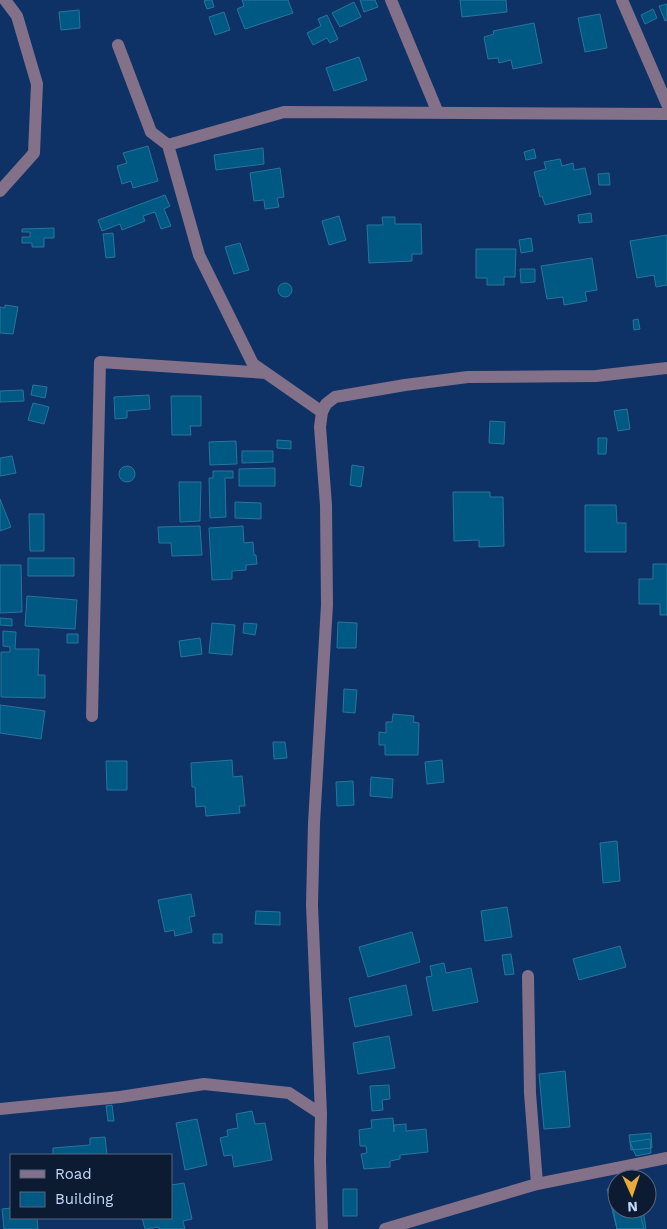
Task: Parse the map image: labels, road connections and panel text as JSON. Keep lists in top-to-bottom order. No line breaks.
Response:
{"legend":["Road","Building"],"north":"bottom"}
